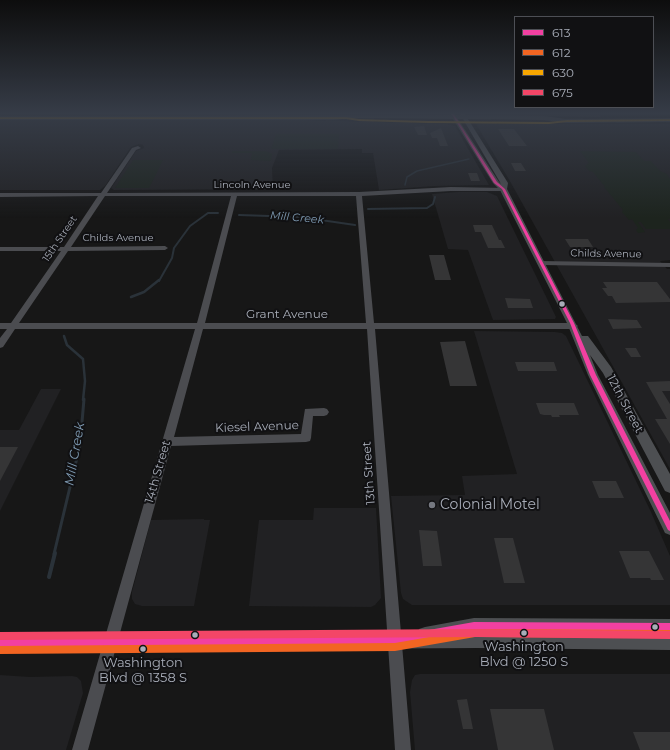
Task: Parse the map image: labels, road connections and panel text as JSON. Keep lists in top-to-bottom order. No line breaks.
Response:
{"streets":{"main road":["12th Street"],"street":["Lincoln Avenue","Childs Avenue","15th Street","Grant Avenue","Kiesel Avenue","14th Street","13th Street"]},"crossings":[["Lincoln Avenue","15th Street"],["Lincoln Avenue","12th Street"],["Lincoln Avenue","14th Street"],["Lincoln Avenue","13th Street"],["Childs Avenue","15th Street"],["Childs Avenue","12th Street"],["15th Street","Grant Avenue"],["Grant Avenue","12th Street"],["Grant Avenue","14th Street"],["Grant Avenue","13th Street"],["Kiesel Avenue","14th Street"]],"water":["Mill Creek"],"places":["Colonial Motel","Washington Blvd @ 1250 S","Washington Blvd @ 1358 S"],"lines":["transit line 613","transit line 612","transit line 675"],"legend":["613","612","630","675"]}
